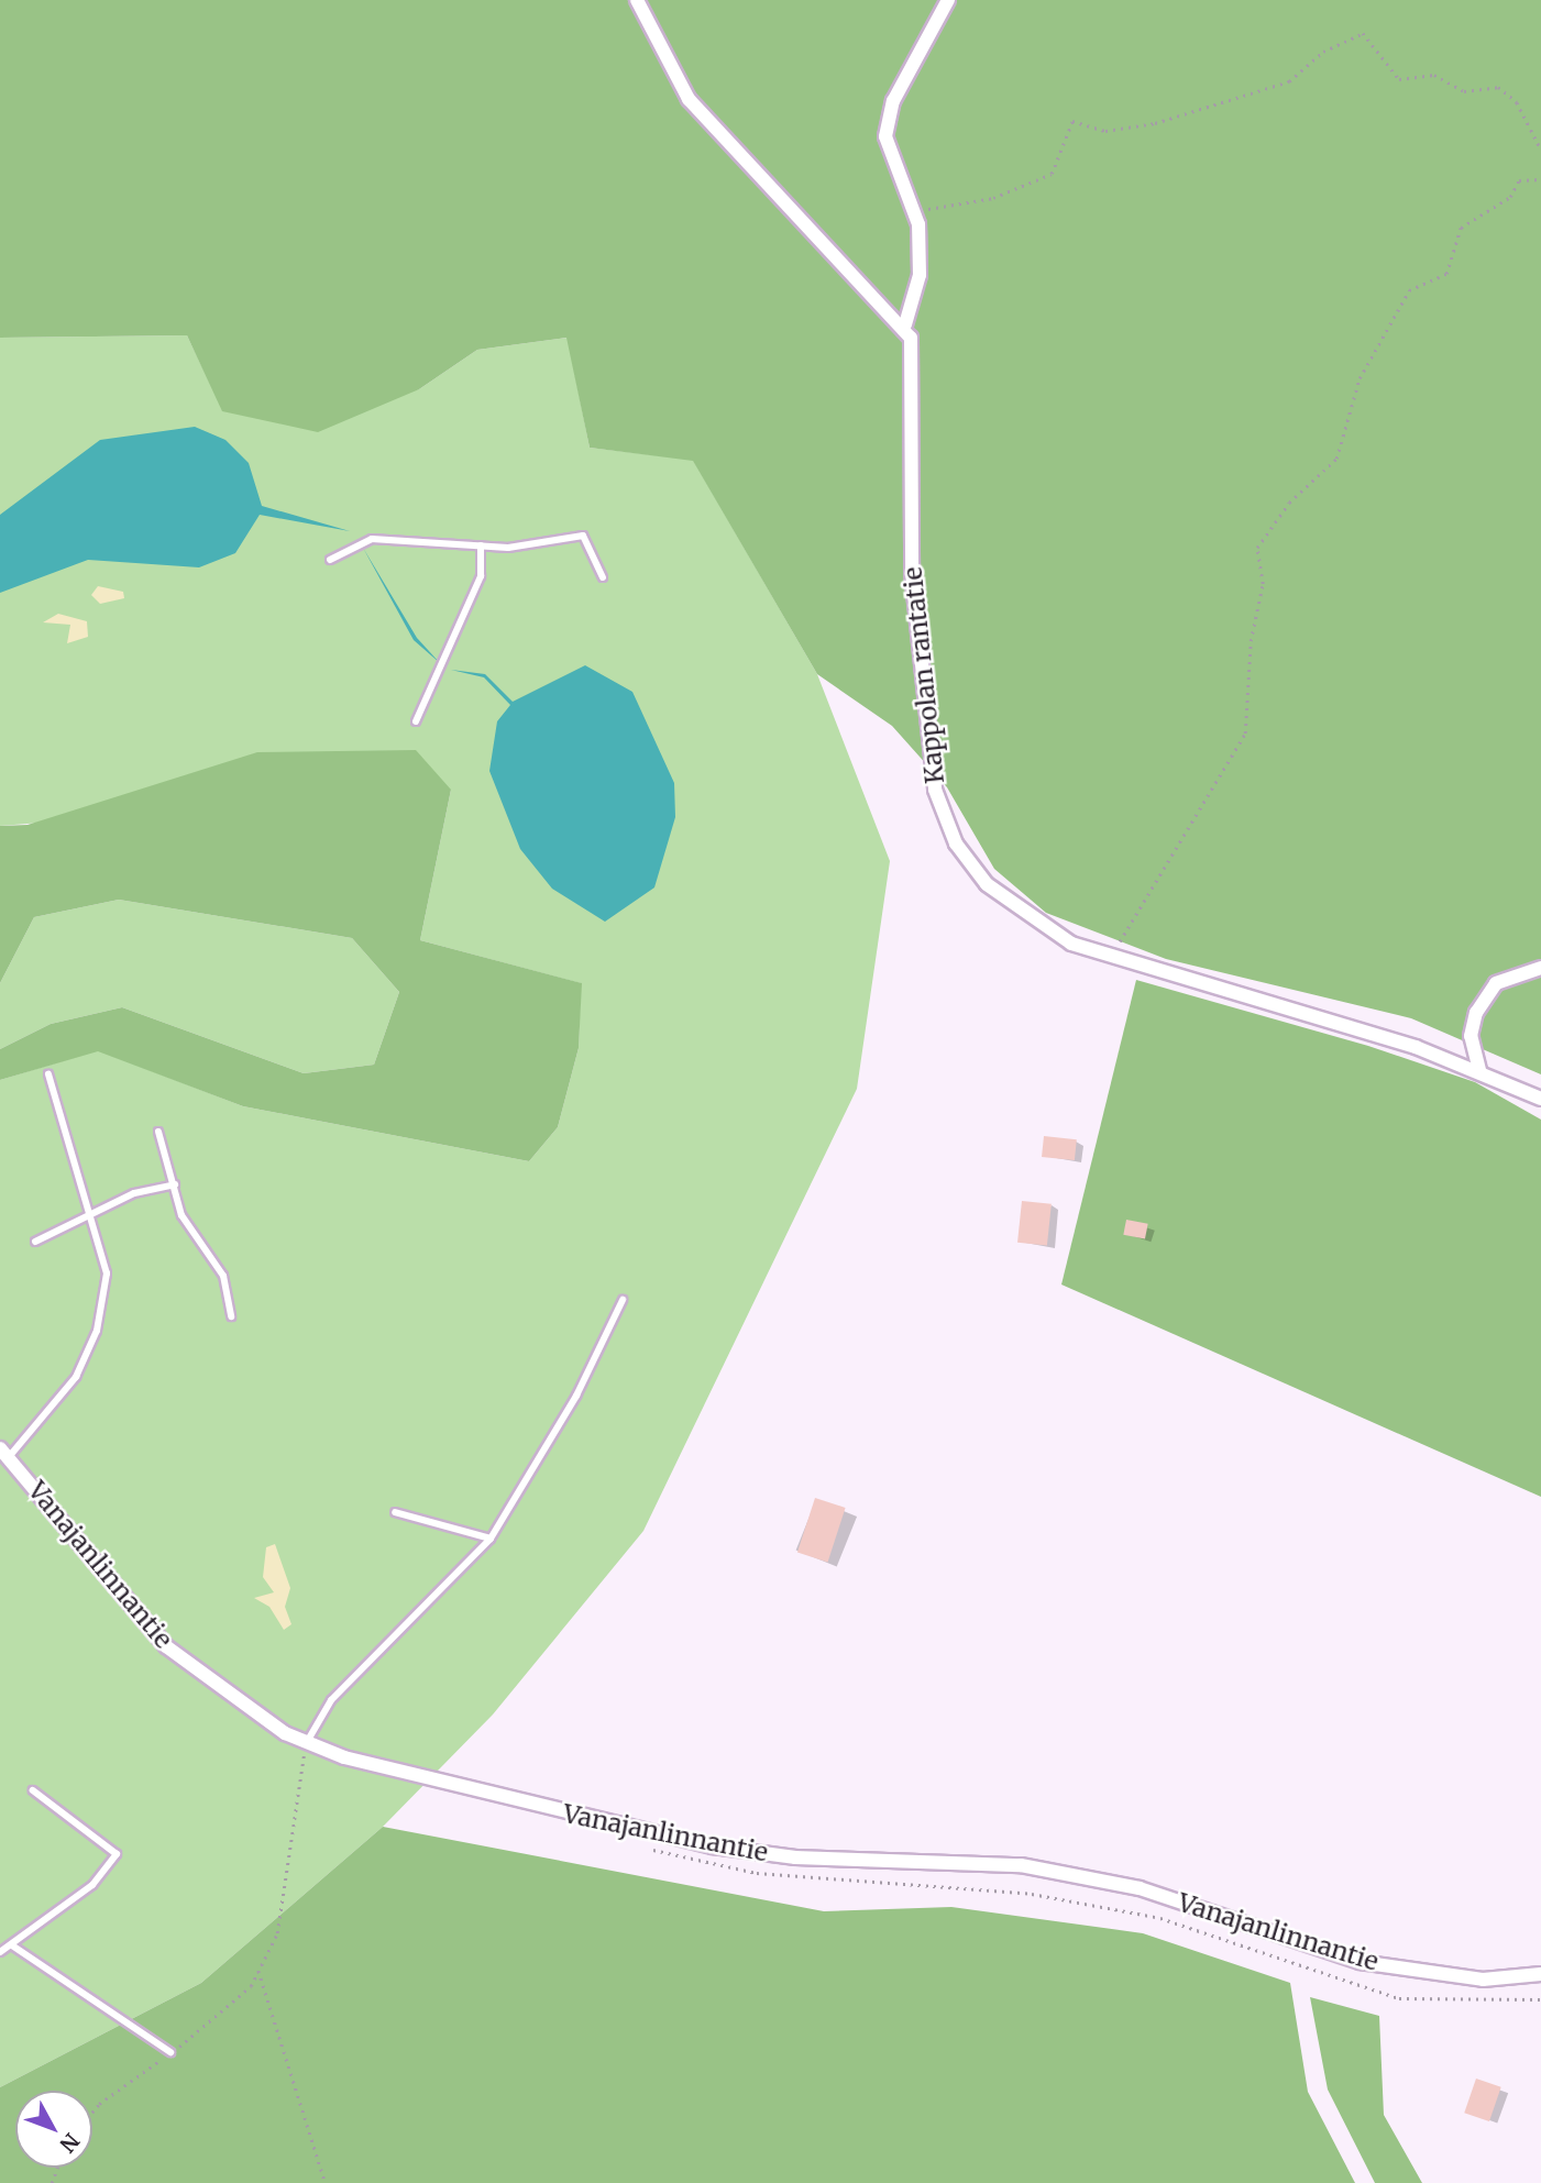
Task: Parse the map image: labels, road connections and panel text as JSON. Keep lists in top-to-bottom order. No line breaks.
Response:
{"streets":{"street":["Kappolan rantatie","Vanajanlinnantie"]},"north":"bottom right"}
